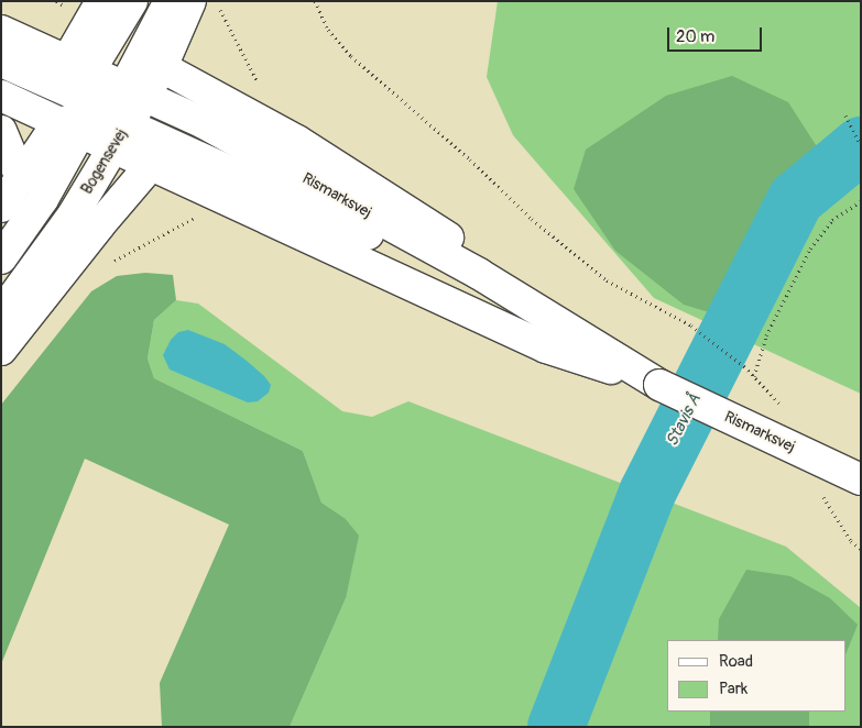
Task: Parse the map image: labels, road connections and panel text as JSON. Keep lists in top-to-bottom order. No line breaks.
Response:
{"streets":{"main road":["Bogensevej","Rismarksvej"]},"crossings":[["Bogensevej","Rismarksvej"]],"water":["Stavis Å"],"legend":["Road","Park"],"scale_bar":"20 m"}
